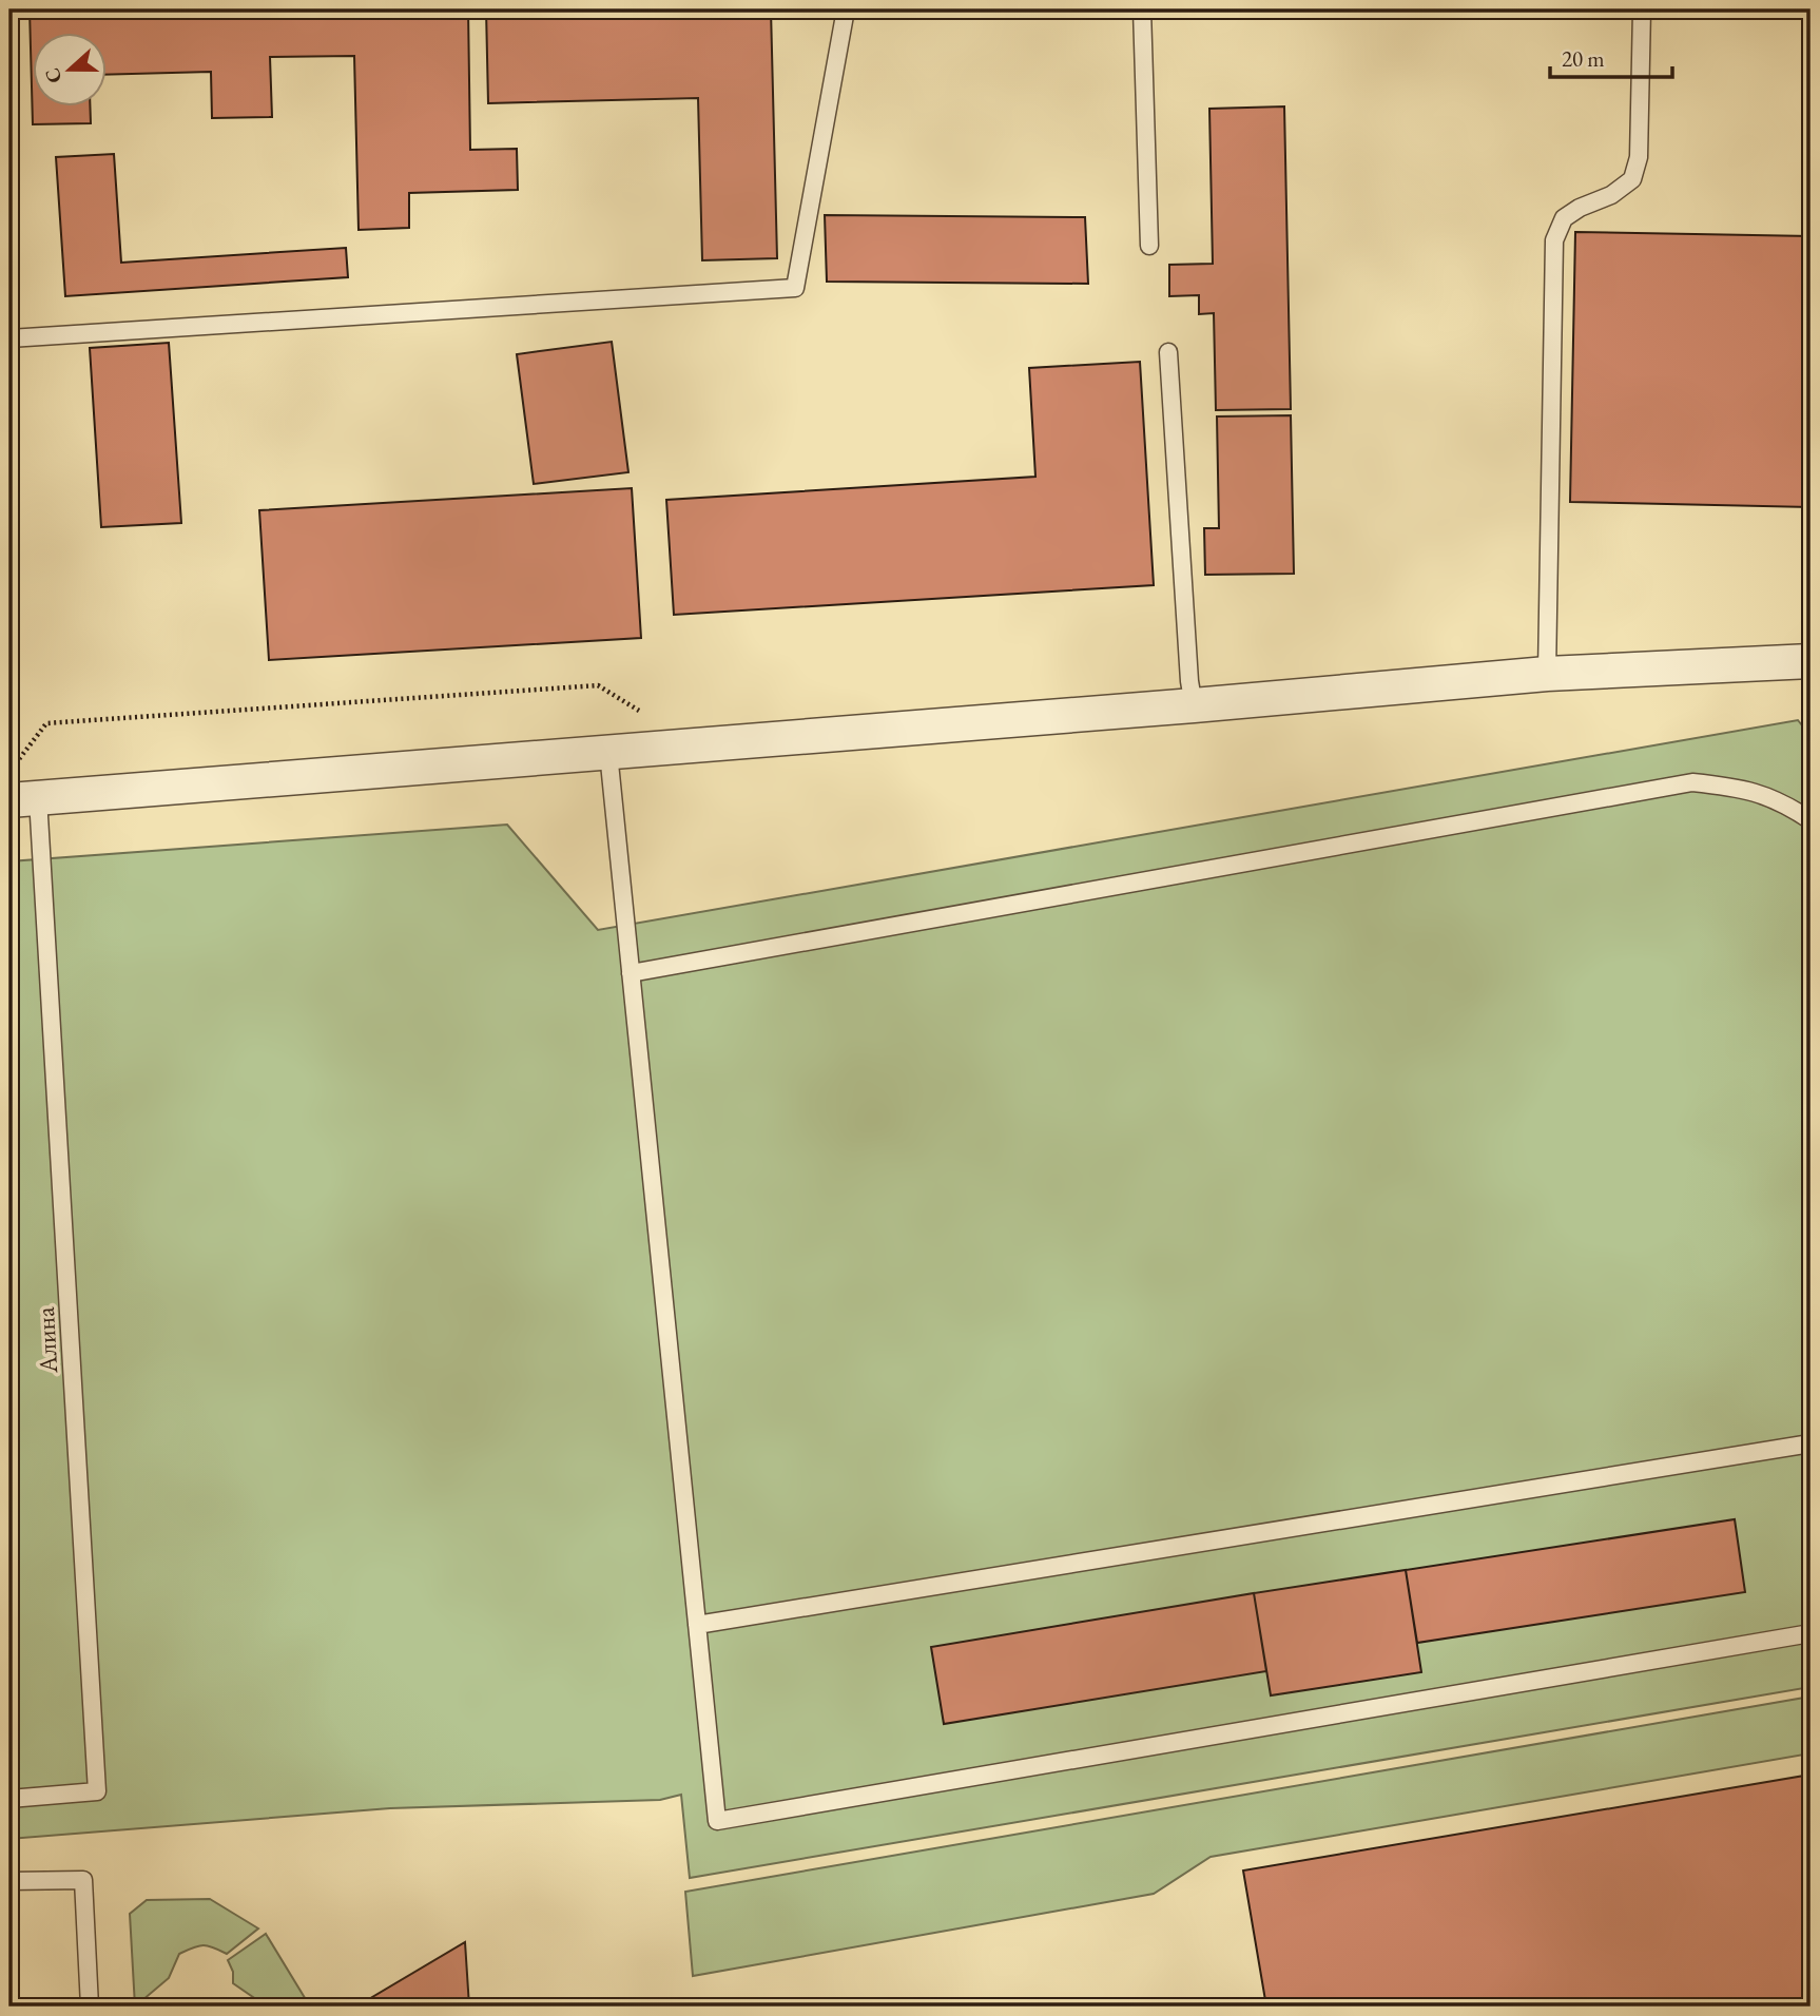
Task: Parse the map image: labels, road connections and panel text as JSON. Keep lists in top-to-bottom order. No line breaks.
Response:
{"streets":{"lane":["Алина"]},"scale_bar":"20 m","north":"left"}
